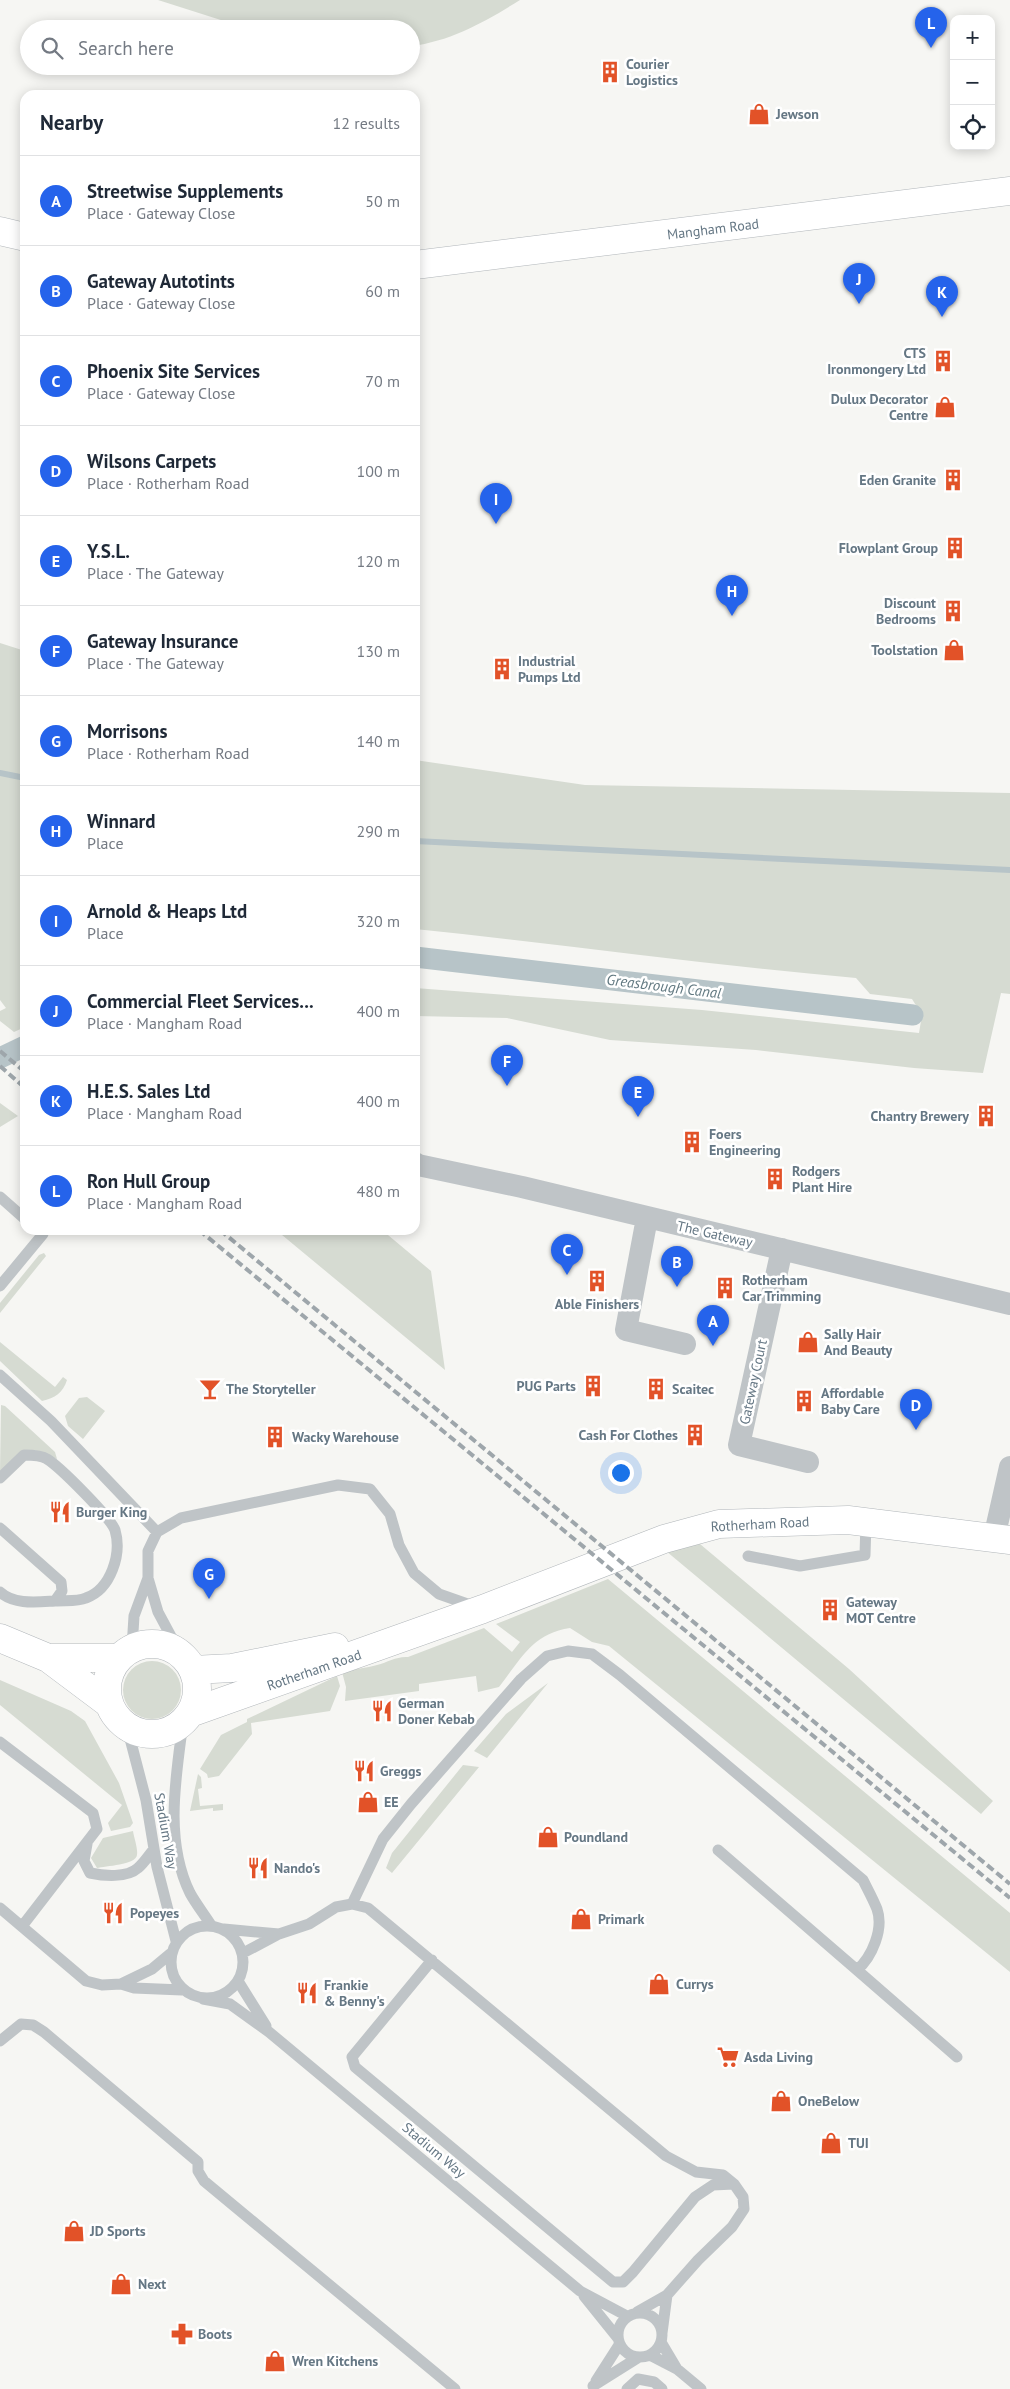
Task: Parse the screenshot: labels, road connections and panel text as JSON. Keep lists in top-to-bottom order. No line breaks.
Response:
{"streets":{"main road":["Mangham Road","Rotherham Road"],"street":["The Gateway","Gateway Court"],"lane":["Stadium Way"]},"crossings":[["The Gateway","Gateway Court"],["Rotherham Road","Stadium Way"]],"water":["Greasbrough Canal"],"places":{"building":["Courier Logistics","CTS Ironmongery Ltd","Eden Granite","Flowplant Group","Discount Bedrooms","Industrial Pumps Ltd","Chantry Brewery","Foers Engineering","Rodgers Plant Hire","Able Finishers","Rotherham Car Trimming","PUG Parts","Scaitec","Affordable Baby Care","Cash For Clothes","Wacky Warehouse","Gateway MOT Centre"],"shop":["Jewson","Dulux Decorator Centre","Toolstation","Sally Hair And Beauty","EE","Poundland","Primark","Currys","OneBelow","TUI","JD Sports","Next","Wren Kitchens"],"bar":["The Storyteller"],"restaurant":["Burger King","German Doner Kebab","Greggs","Nando's","Popeyes","Frankie & Benny's"],"supermarket":["Asda Living"],"pharmacy":["Boots"]},"page":{"pins":["L","J","K","I","H","F","E","C","B","A","D","G"],"map_buttons":["+","−"],"search":"Search here","heading":["Nearby","12 results"],"list":[{"mark":"A","name":"Streetwise Supplements","note":"Place · Gateway Close","value":"50 m"},{"mark":"B","name":"Gateway Autotints","note":"Place · Gateway Close","value":"60 m"},{"mark":"C","name":"Phoenix Site Services","note":"Place · Gateway Close","value":"70 m"},{"mark":"D","name":"Wilsons Carpets","note":"Place · Rotherham Road","value":"100 m"},{"mark":"E","name":"Y.S.L.","note":"Place · The Gateway","value":"120 m"},{"mark":"F","name":"Gateway Insurance","note":"Place · The Gateway","value":"130 m"},{"mark":"G","name":"Morrisons","note":"Place · Rotherham Road","value":"140 m"},{"mark":"H","name":"Winnard","note":"Place","value":"290 m"},{"mark":"I","name":"Arnold & Heaps Ltd","note":"Place","value":"320 m"},{"mark":"J","name":"Commercial Fleet Services...","note":"Place · Mangham Road","value":"400 m"},{"mark":"K","name":"H.E.S. Sales Ltd","note":"Place · Mangham Road","value":"400 m"},{"mark":"L","name":"Ron Hull Group","note":"Place · Mangham Road","value":"480 m"}]}}
